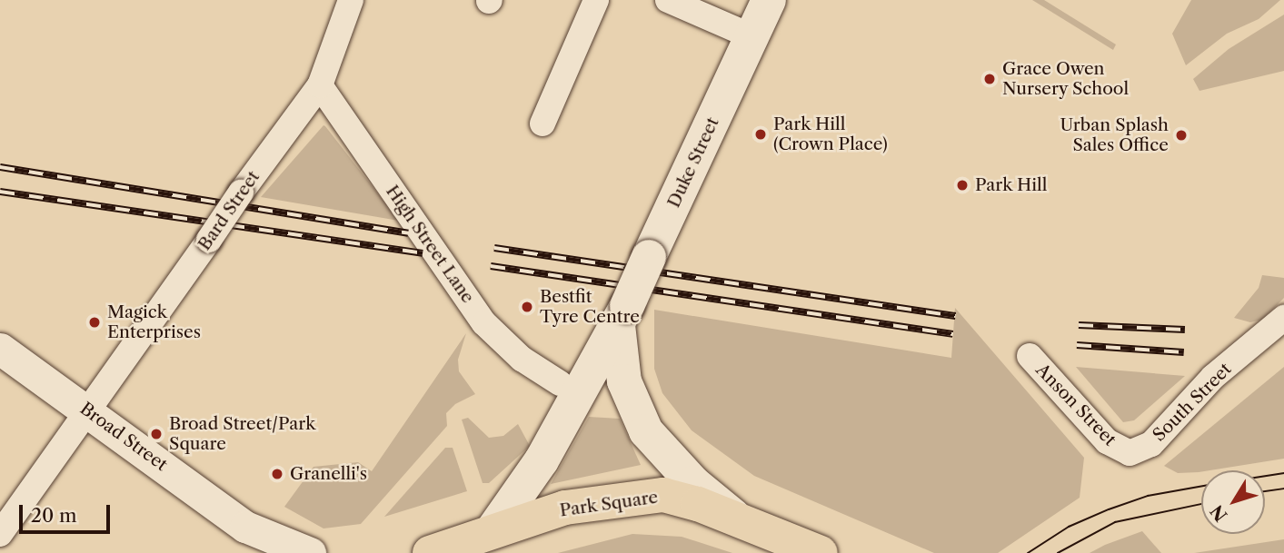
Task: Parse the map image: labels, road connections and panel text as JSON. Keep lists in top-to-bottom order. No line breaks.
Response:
{"streets":{"highway":["Park Square"],"main road":["Duke Street"],"street":["Bard Street","High Street Lane","South Street","Anson Street","Broad Street"]},"crossings":[["Duke Street","Park Square"],["Bard Street","High Street Lane"],["Bard Street","Broad Street"],["South Street","Anson Street"]],"places":["Grace Owen Nursery School","Park Hill (Crown Place)","Urban Splash Sales Office","Park Hill","Bestfit Tyre Centre","Magick Enterprises","Broad Street/Park Square","Granelli's"],"scale_bar":"20 m","north":"bottom left"}
